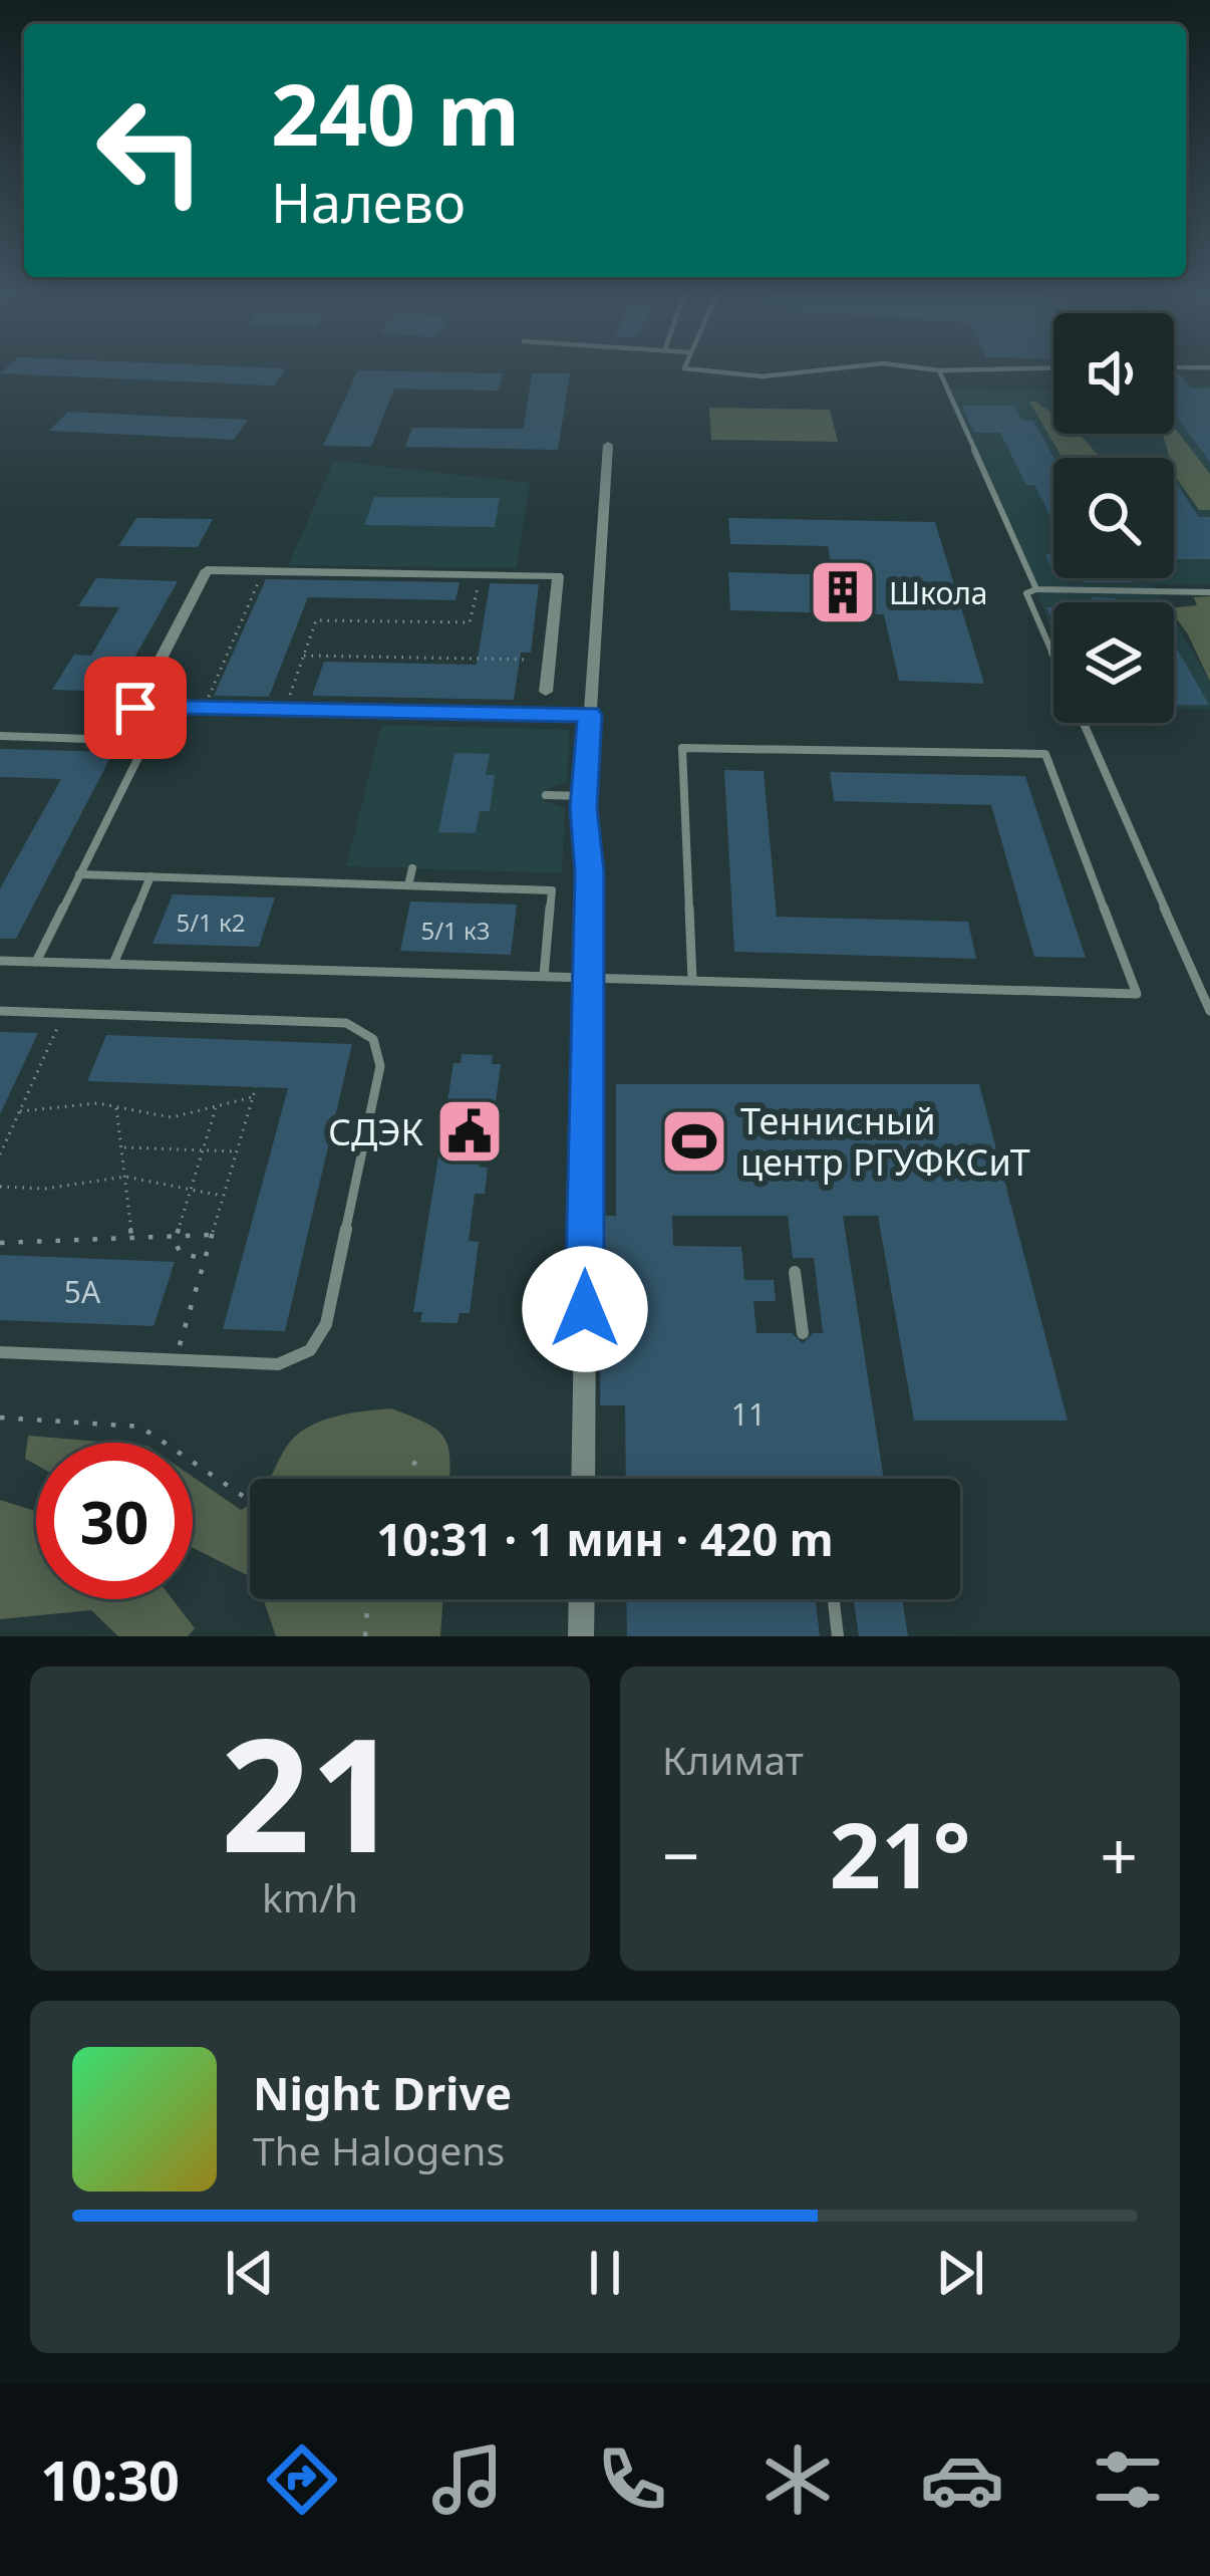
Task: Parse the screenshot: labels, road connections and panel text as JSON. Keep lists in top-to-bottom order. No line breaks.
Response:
{"places":{"building":["Школа"],"public building":["СДЭК"],"sports":["Теннисный центр РГУФКСиТ"]},"house_numbers":["5/1 к2","5/1 к3","5А","11"],"page":{"turn":["240 m","Налево"],"limit":"30","trip":"10:31 · 1 мин · 420 m","tile":[["21","km/h"],"Климат"],"heat":["−","21°","+"],"song":["Night Drive","The Halogens"],"tabs":"10:30"}}
